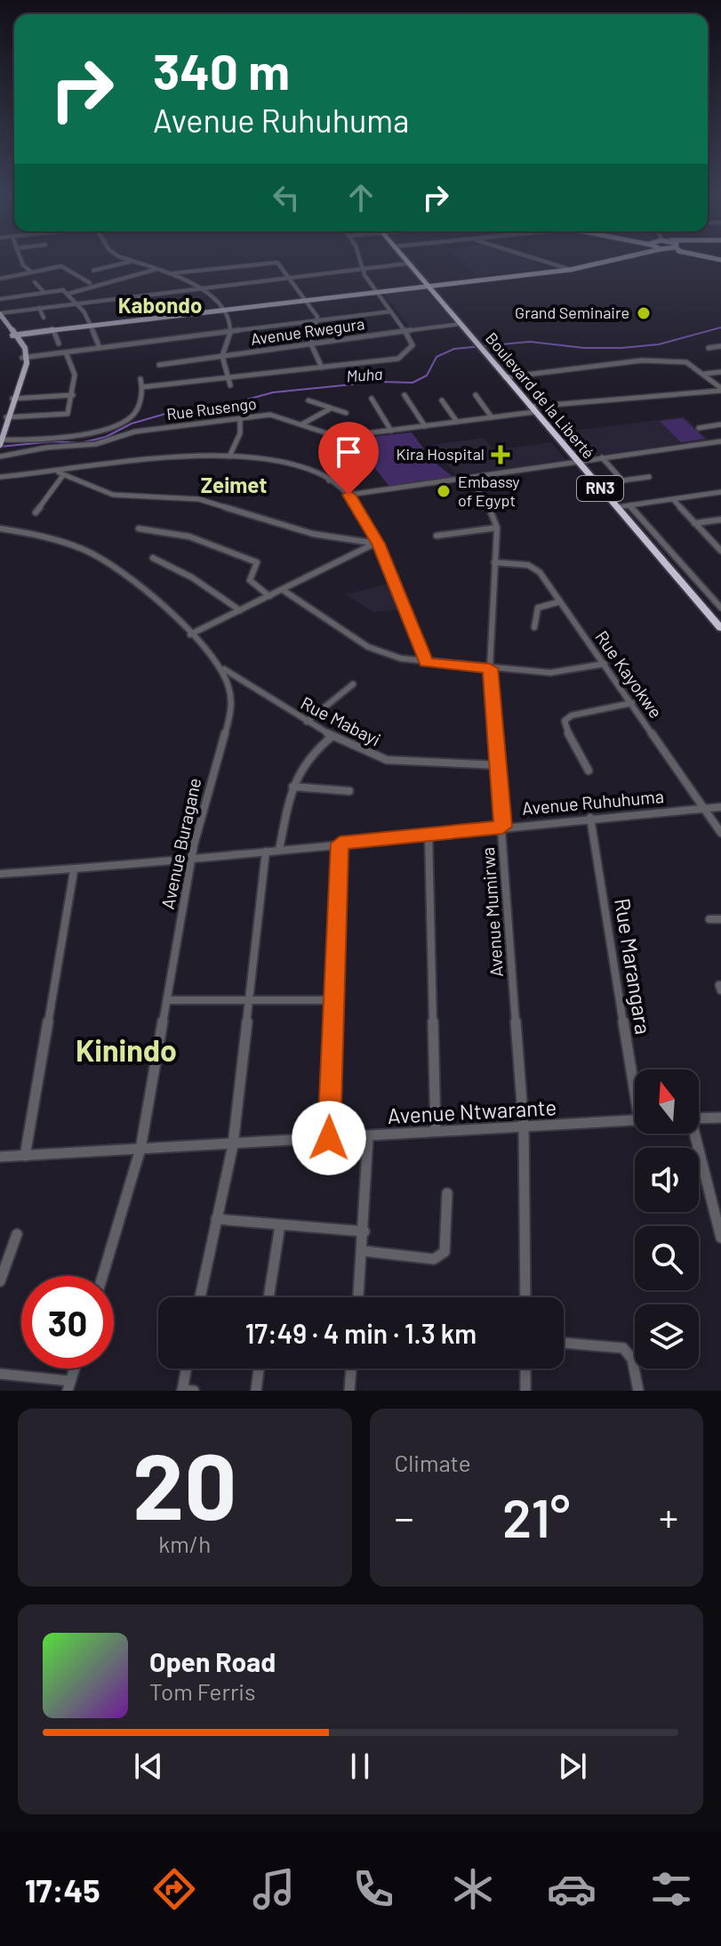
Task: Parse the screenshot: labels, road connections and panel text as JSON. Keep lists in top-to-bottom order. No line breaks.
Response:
{"streets":{"highway":["Boulevard de la Liberté","RN3"],"street":["Avenue Rwegura","Rue Rusengo","Rue Kayokwe","Rue Mabayi","Avenue Ruhuhuma","Avenue Buragane","Avenue Mumirwa","Rue Marangara","Avenue Ntwarante"]},"crossings":[["Avenue Rwegura","Boulevard de la Liberté"],["Boulevard de la Liberté","Rue Rusengo"],["Rue Kayokwe","Avenue Ruhuhuma"],["Rue Kayokwe","Avenue Mumirwa"],["Rue Mabayi","Avenue Buragane"],["Rue Mabayi","Avenue Mumirwa"],["Avenue Ruhuhuma","Avenue Buragane"],["Avenue Ruhuhuma","Avenue Mumirwa"],["Avenue Ruhuhuma","Rue Marangara"],["Avenue Buragane","Avenue Ntwarante"],["Avenue Mumirwa","Avenue Ntwarante"]],"districts":["Kabondo","Zeimet","Kinindo"],"water":["Muha"],"places":{"other":["Grand Seminaire","Embassy of Egypt"],"health":["Kira Hospital"]},"north":"top","page":{"turn":["340 m","Avenue Ruhuhuma"],"limit":"30","trip":"17:49 · 4 min · 1.3 km","tile":[["20","km/h"],"Climate"],"heat":["−","21°","+"],"song":["Open Road","Tom Ferris"],"tabs":"17:45"}}
